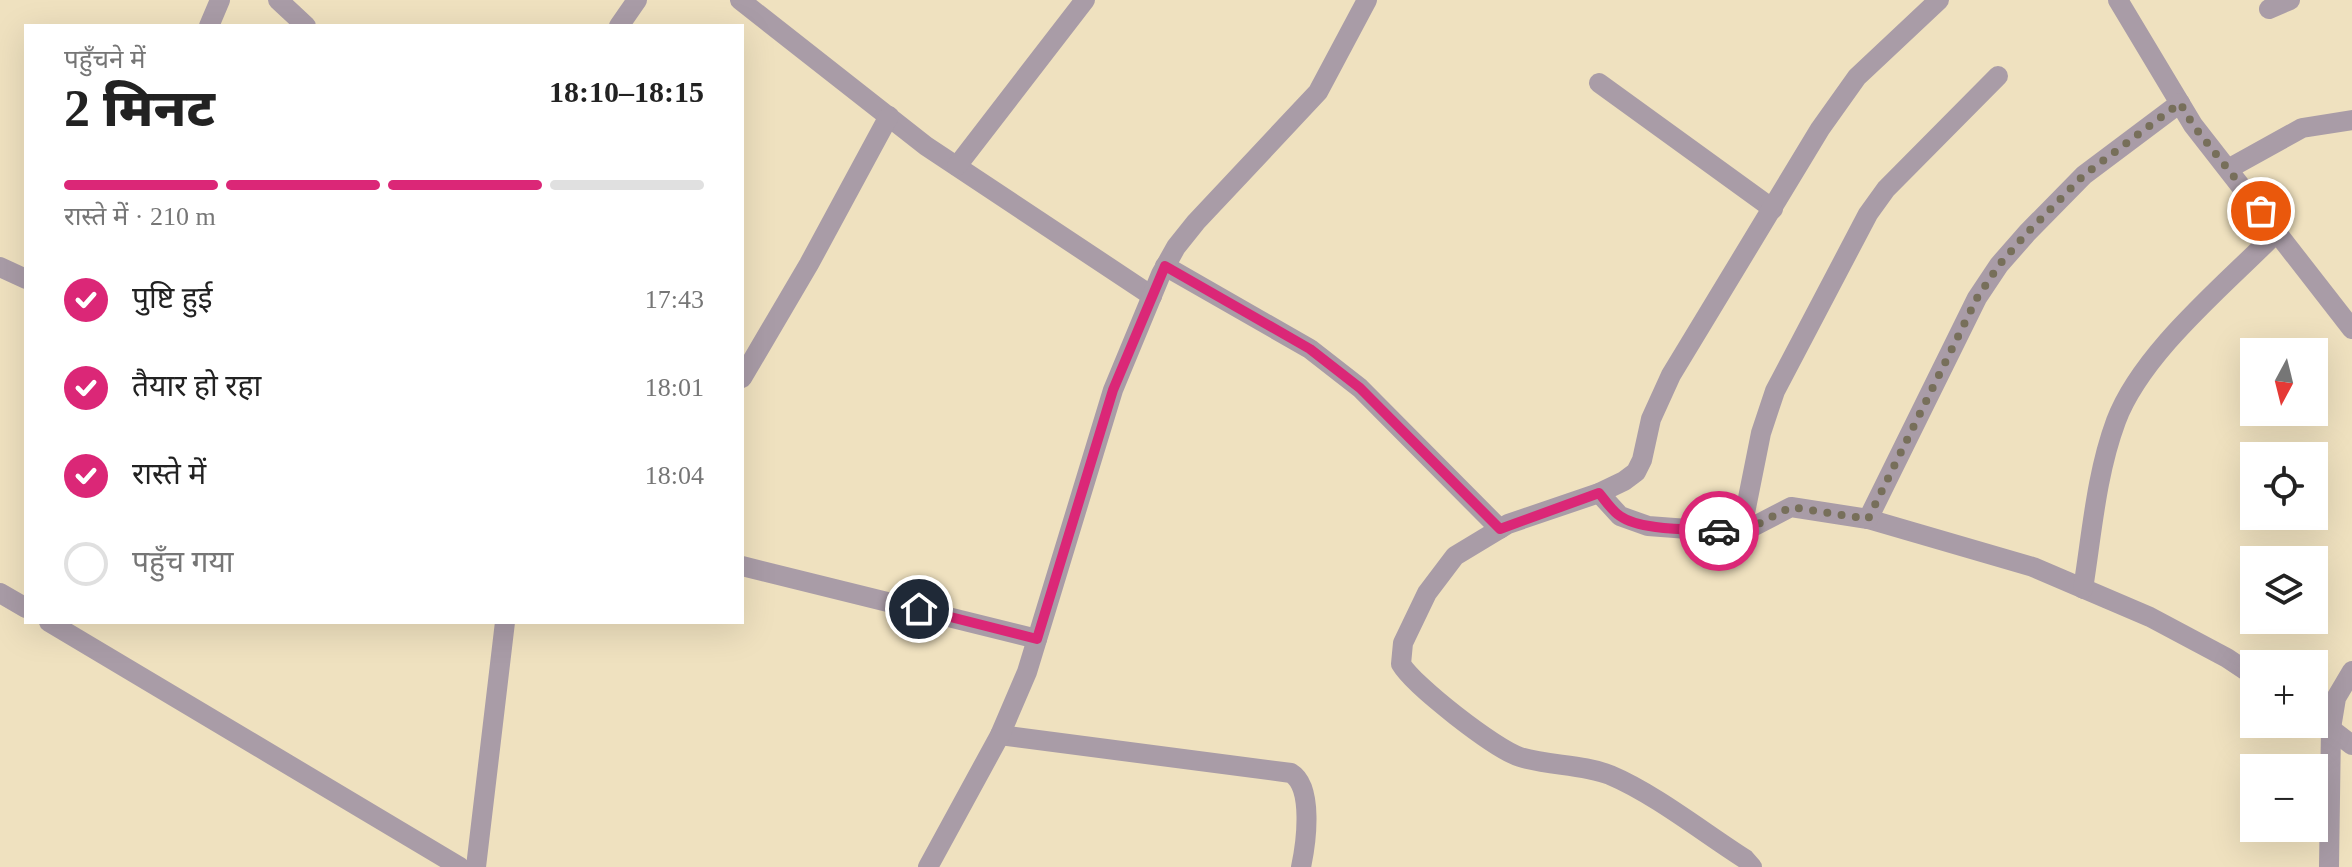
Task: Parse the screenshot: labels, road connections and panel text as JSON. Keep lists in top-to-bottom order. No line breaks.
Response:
{"north":"bottom","page":{"heading":["2 मिनट","पहुँचने में","18:10–18:15"],"bar":"रास्ते में · 210 m","list":[["पुष्टि हुई","17:43"],["तैयार हो रहा","18:01"],["रास्ते में","18:04"],"पहुँच गया"],"map_buttons":["+","−"]}}
